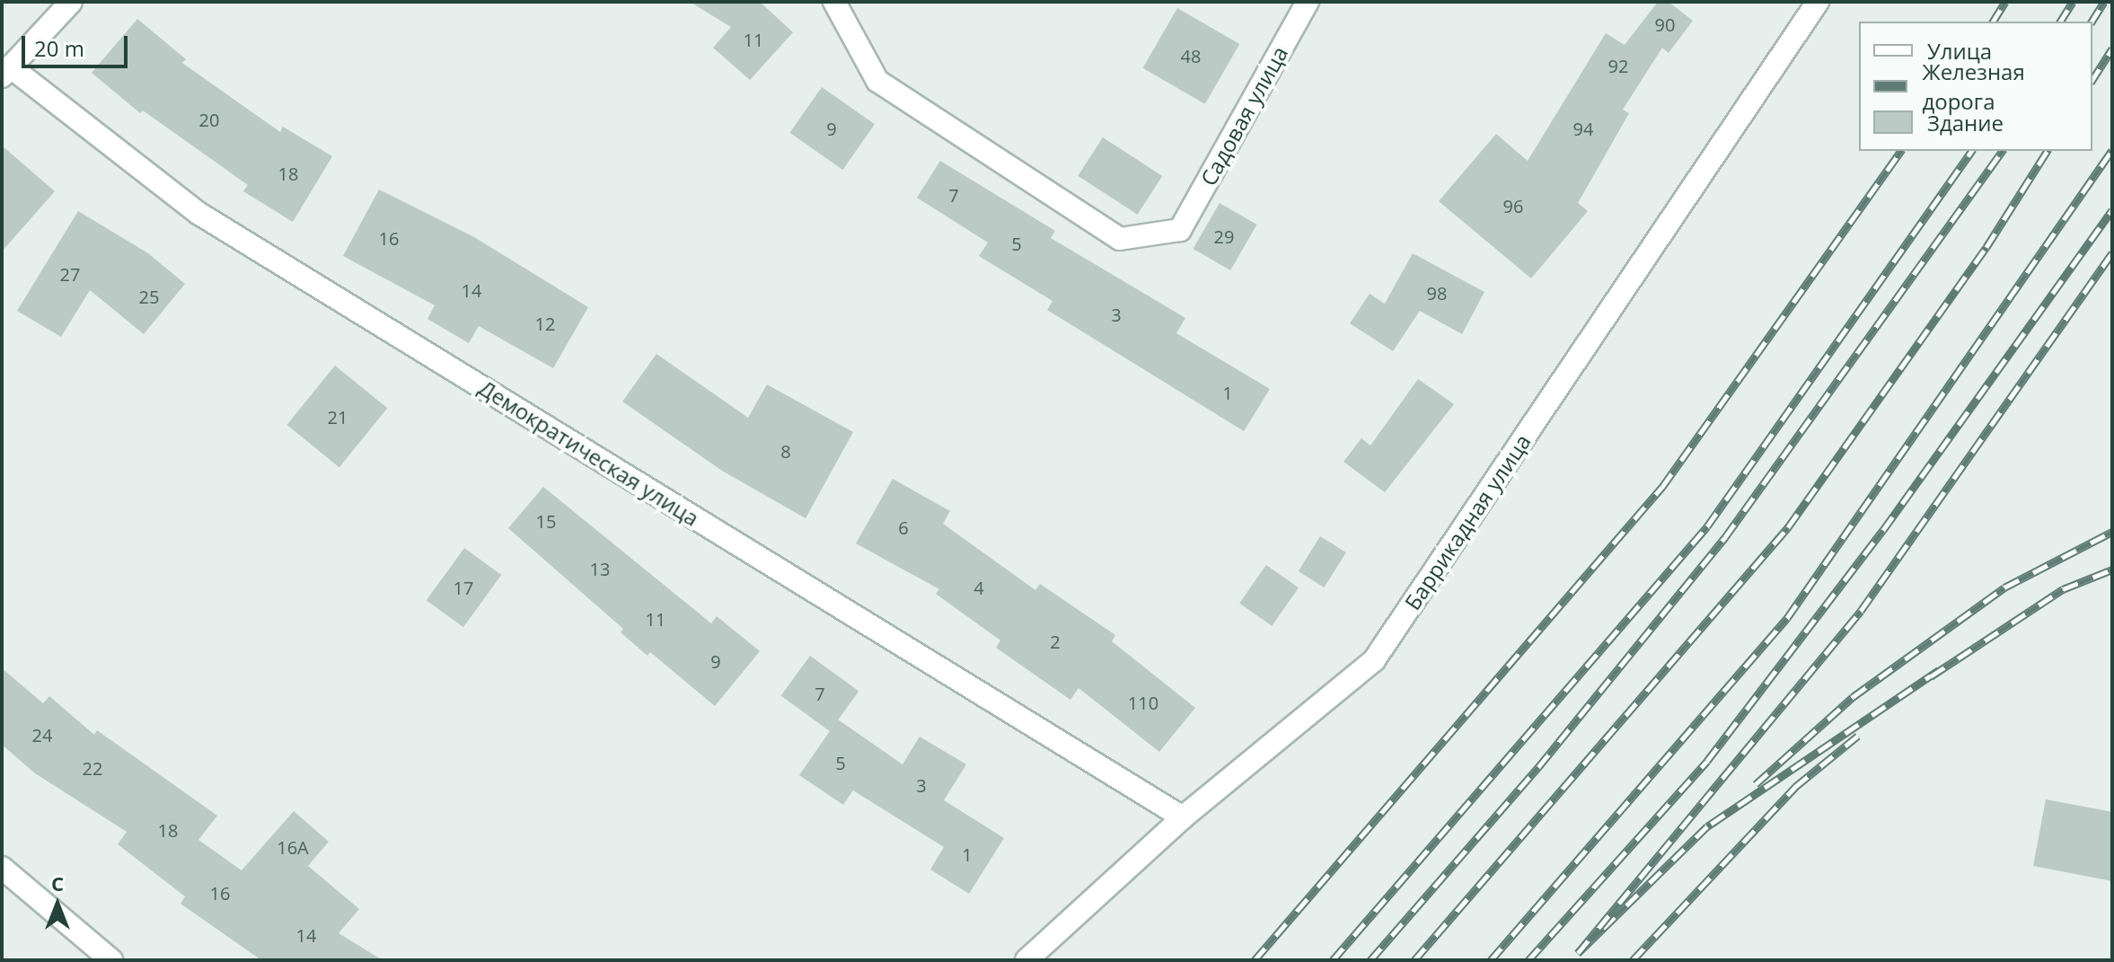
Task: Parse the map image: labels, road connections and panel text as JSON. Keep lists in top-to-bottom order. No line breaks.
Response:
{"streets":{"street":["Садовая улица","Демократическая улица","Баррикадная улица"]},"crossings":[["Демократическая улица","Баррикадная улица"]],"house_numbers":["90","11","48","92","20","9","94","18","7","96","29","16","5","27","14","98","25","3","12","1","21","8","15","6","13","17","4","11","2","9","7","110","24","5","22","3","18","16А","1","16","14"],"legend":["Улица","Железная дорога","Здание"],"scale_bar":"20 m","north":"top"}
